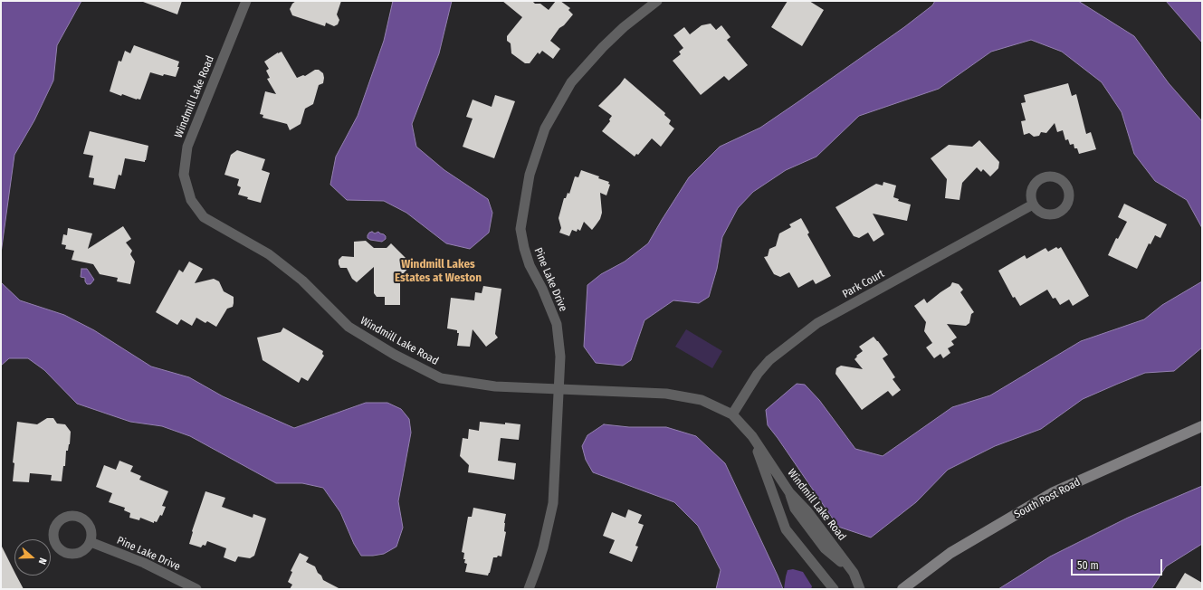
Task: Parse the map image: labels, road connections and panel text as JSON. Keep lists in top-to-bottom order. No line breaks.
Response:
{"streets":{"street":["Windmill Lake Road","Pine Lake Drive","Park Court","South Post Road"]},"crossings":[["Windmill Lake Road","Pine Lake Drive"],["Windmill Lake Road","Park Court"]],"districts":["Windmill Lakes Estates at Weston"],"scale_bar":"50 m","north":"right"}
